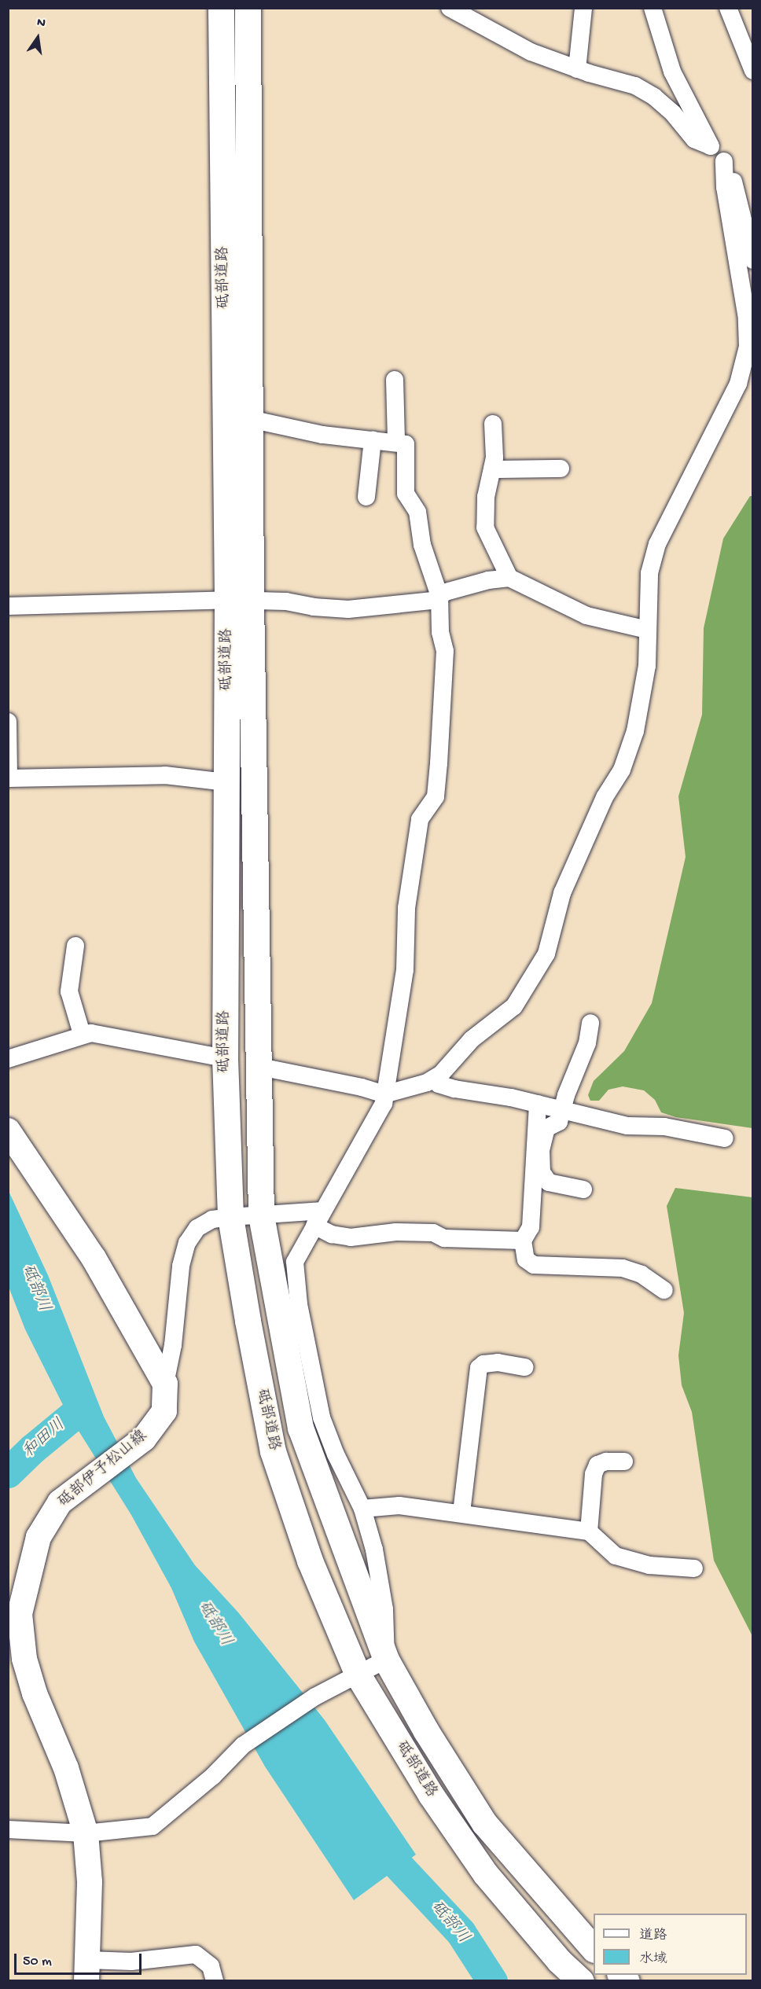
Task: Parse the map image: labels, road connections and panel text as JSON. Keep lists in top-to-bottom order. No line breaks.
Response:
{"streets":{"highway":["砥部道路"],"main road":["砥部伊予松山線"]},"water":["砥部川","和田川"],"legend":["道路","水域"],"scale_bar":"50 m","north":"top"}
